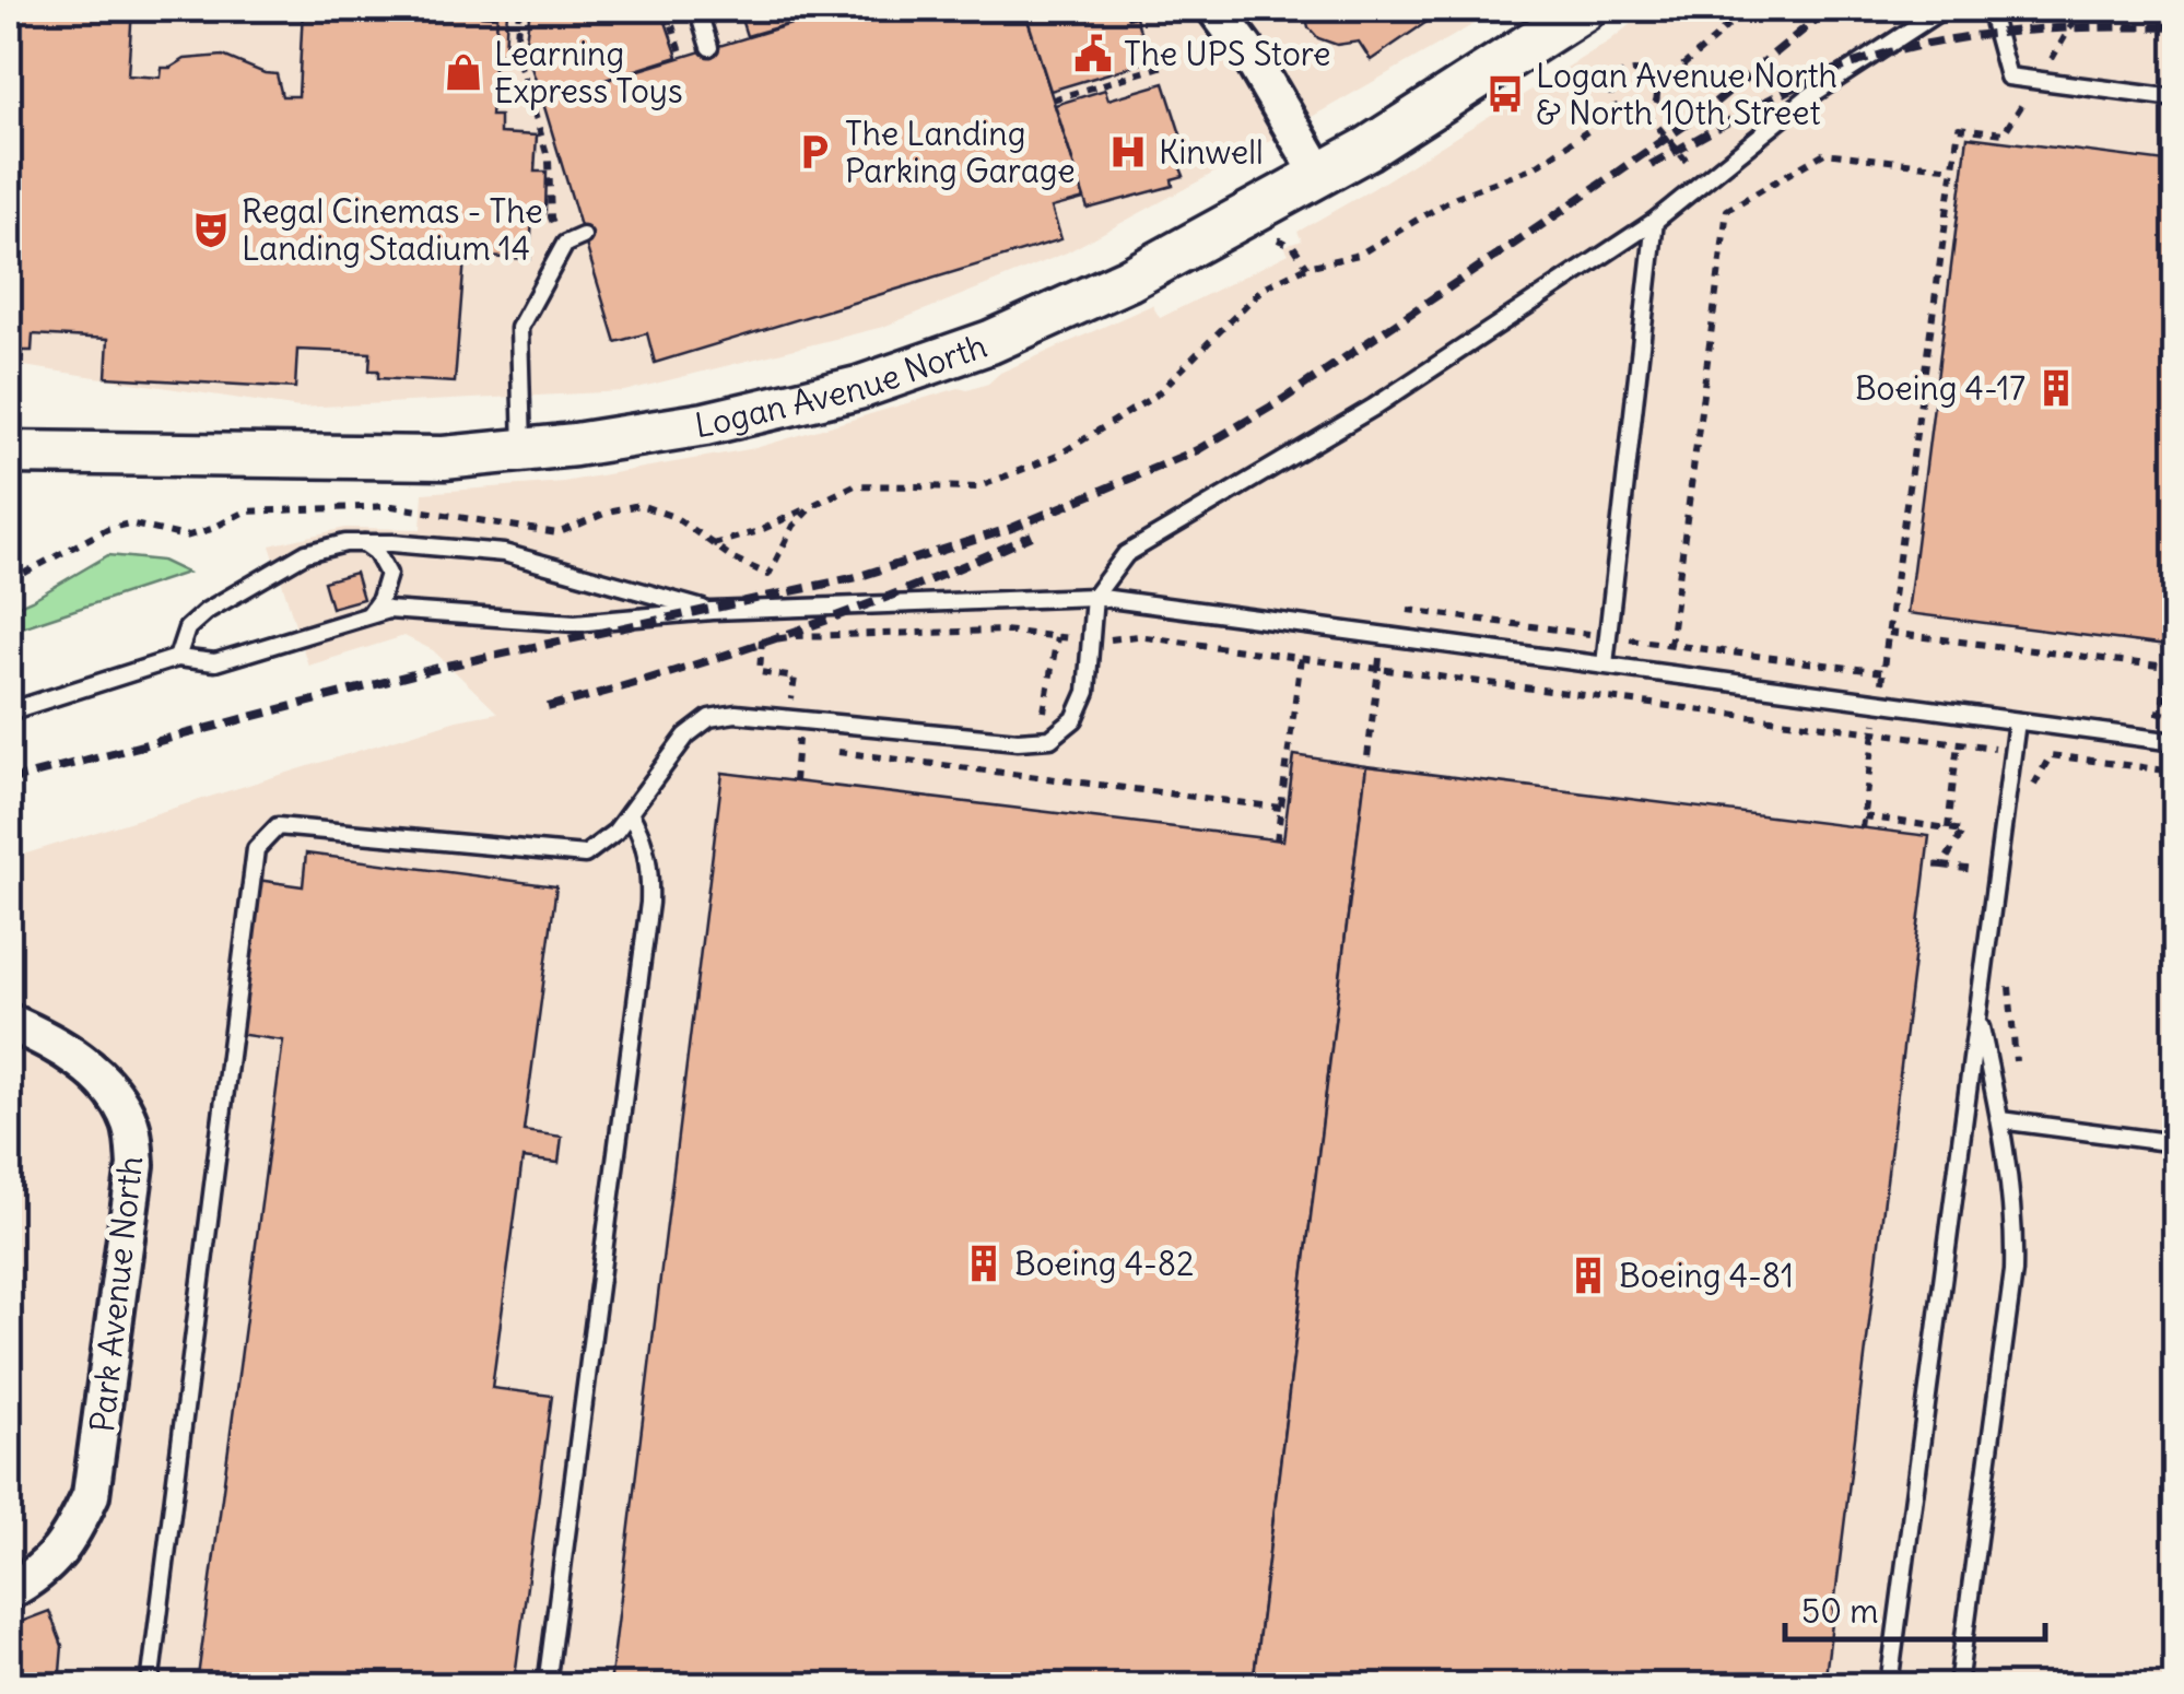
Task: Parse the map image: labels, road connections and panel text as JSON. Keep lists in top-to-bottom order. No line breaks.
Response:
{"streets":{"main road":["Logan Avenue North"],"street":["Park Avenue North"]},"places":{"public building":["The UPS Store"],"shop":["Learning Express Toys"],"bus stop":["Logan Avenue North & North 10th Street"],"parking":["The Landing Parking Garage"],"hospital":["Kinwell"],"theatre":["Regal Cinemas - The Landing Stadium 14"],"building":["Boeing 4-17","Boeing 4-82","Boeing 4-81"]},"scale_bar":"50 m"}
